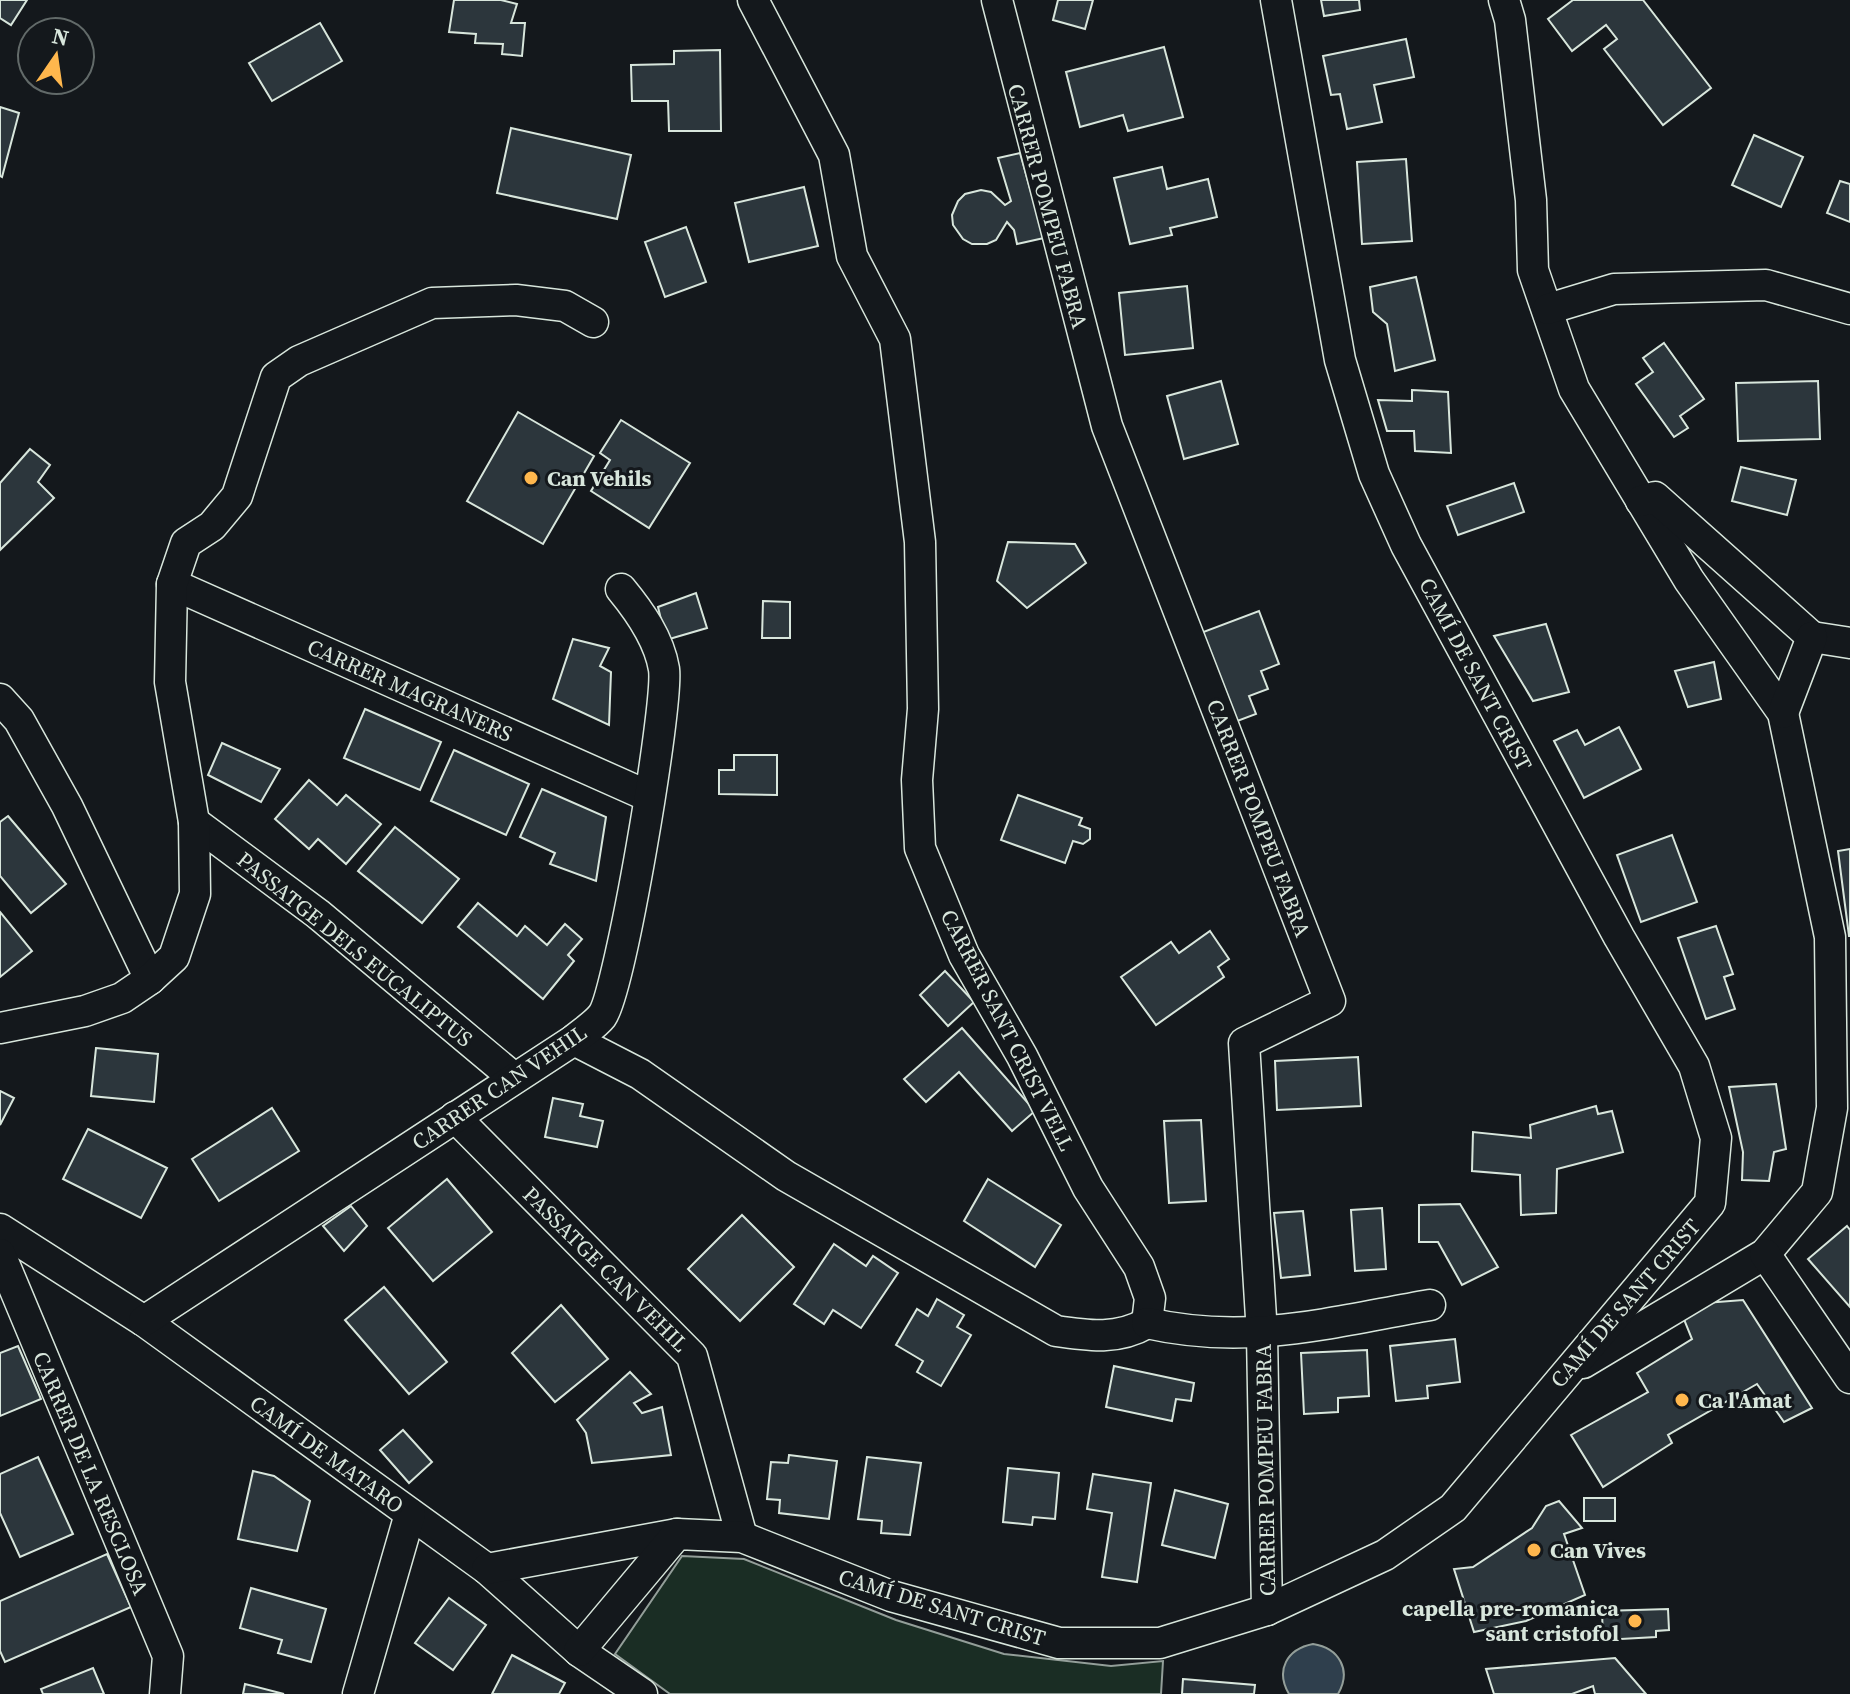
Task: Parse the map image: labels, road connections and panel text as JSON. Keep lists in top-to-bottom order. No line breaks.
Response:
{"streets":{"street":["CARRER POMPEU FABRA","CAMÍ DE SANT CRIST","CARRER MAGRANERS","PASSATGE DELS EUCALIPTUS","CARRER SANT CRIST VELL","CARRER CAN VEHIL","PASSATGE CAN VEHIL","CAMÍ DE MATARO","CARRER DE LA RESCLOSA"]},"crossings":[["CARRER POMPEU FABRA","CAMÍ DE SANT CRIST"],["CAMÍ DE SANT CRIST","PASSATGE CAN VEHIL"],["CAMÍ DE SANT CRIST","CAMÍ DE MATARO"],["CARRER MAGRANERS","CARRER CAN VEHIL"],["PASSATGE DELS EUCALIPTUS","CARRER CAN VEHIL"],["CARRER CAN VEHIL","PASSATGE CAN VEHIL"],["CARRER CAN VEHIL","CAMÍ DE MATARO"]],"places":["Can Vehils","Ca l'Amat","Can Vives","capella pre-romanica sant cristofol"],"north":"top"}
